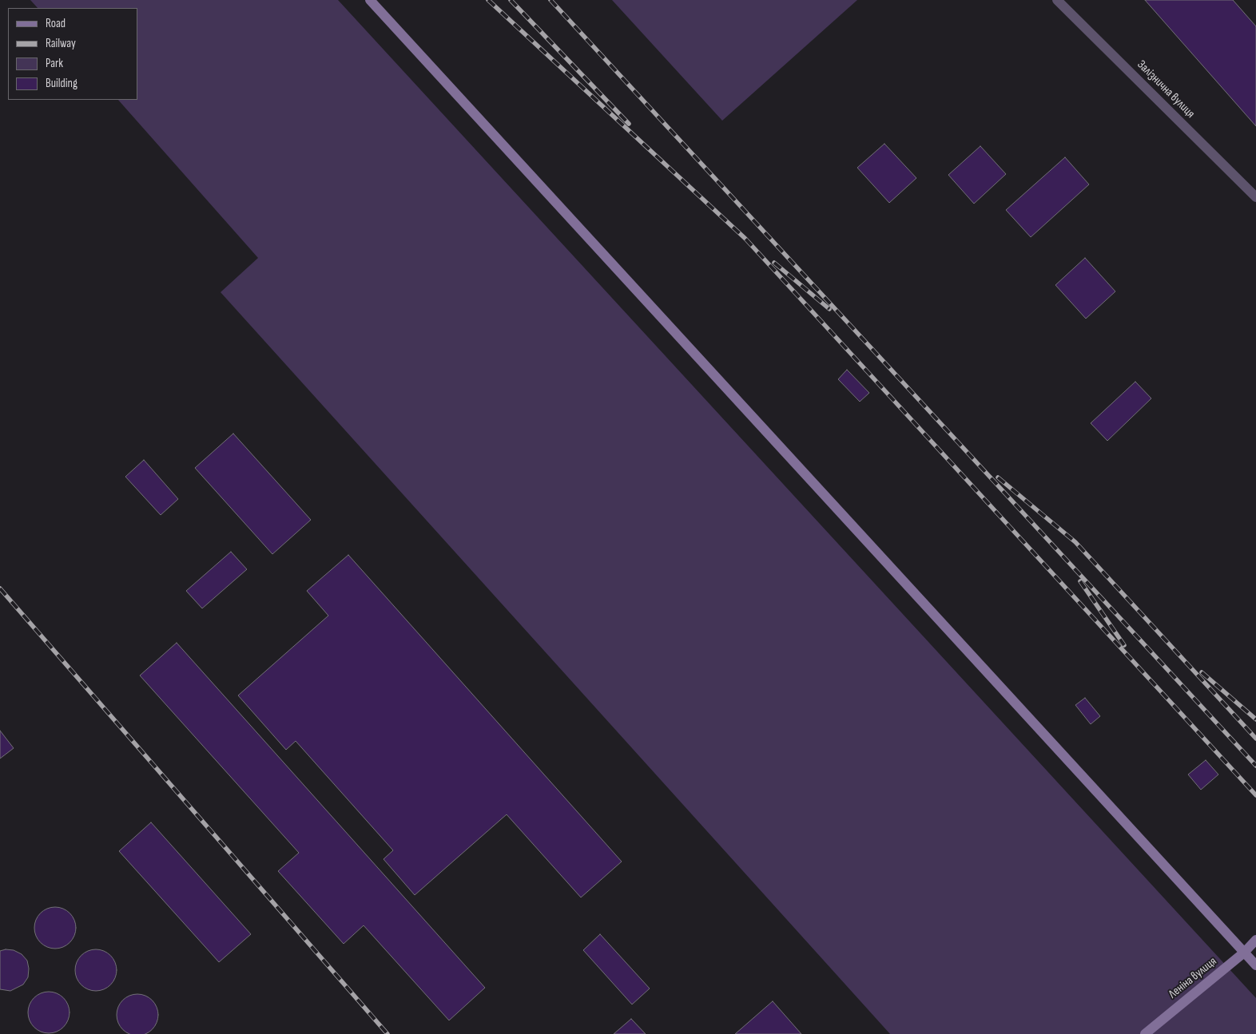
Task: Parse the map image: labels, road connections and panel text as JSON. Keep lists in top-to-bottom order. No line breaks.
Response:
{"streets":{"street":["Залізнична вулиця","Леніна вулиця"]},"legend":["Road","Railway","Park","Building"]}
